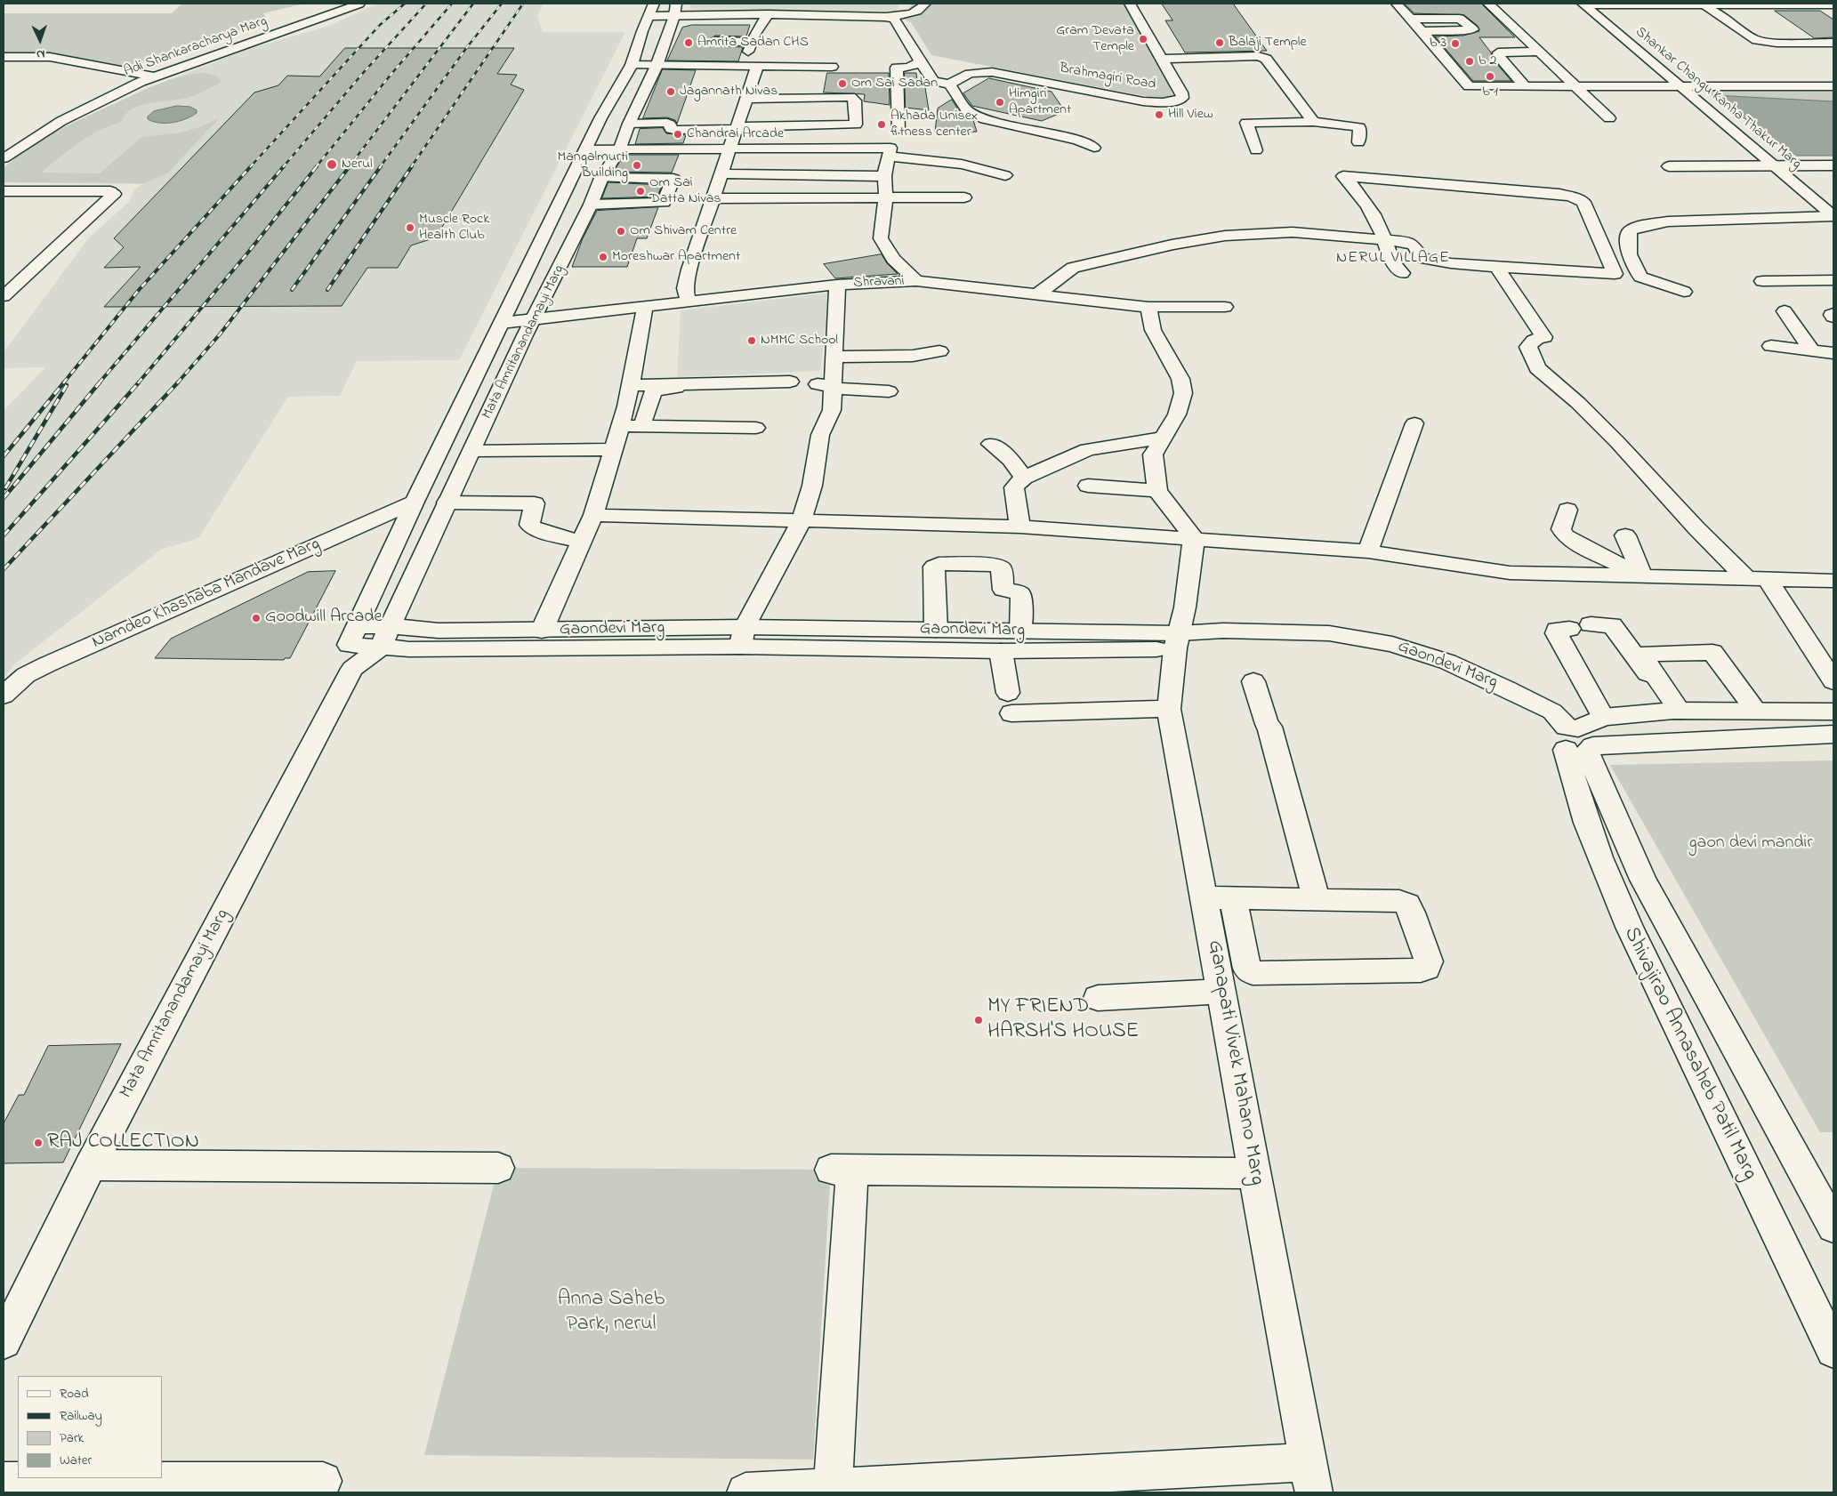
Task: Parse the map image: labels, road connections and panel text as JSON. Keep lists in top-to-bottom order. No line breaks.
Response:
{"streets":{"street":["Adi Shankaracharya Marg","Brahmagiri Road","Shankar Changu Kanha Thakur Marg","Shravani","Mata Amritanandamayi Marg","Namdeo Khashaba Mandave Marg","Gaondevi Marg","Shivajirao Annasaheb Patil Marg","Ganapati Vivek Mahano Marg"]},"crossings":[["Shravani","Mata Amritanandamayi Marg"],["Mata Amritanandamayi Marg","Namdeo Khashaba Mandave Marg"],["Mata Amritanandamayi Marg","Gaondevi Marg"],["Gaondevi Marg","Shivajirao Annasaheb Patil Marg"],["Gaondevi Marg","Ganapati Vivek Mahano Marg"]],"districts":["NERUL VILLAGE"],"parks":["gaon devi mandir","Anna Saheb Park, nerul"],"places":["Gram Devata Temple","Amrita Sadan CHS","Balaji Temple","b 3","b 2","b 1","Om Sai Sadan","Jagannath Nivas","Himgiri Apartment","Hill View","Akhada Unisex fitness center","Chandrai Arcade","Nerul","Mangalmurti Building","Om Sai Datta Nivas","Muscle Rock Health Club","Om Shivam Centre","Moreshwar Apartment","NMMC School","Goodwill Arcade","MY FRIEND HARSH'S HOUSE","RAJ COLLECTION"],"legend":["Road","Railway","Park","Water"],"north":"bottom"}
